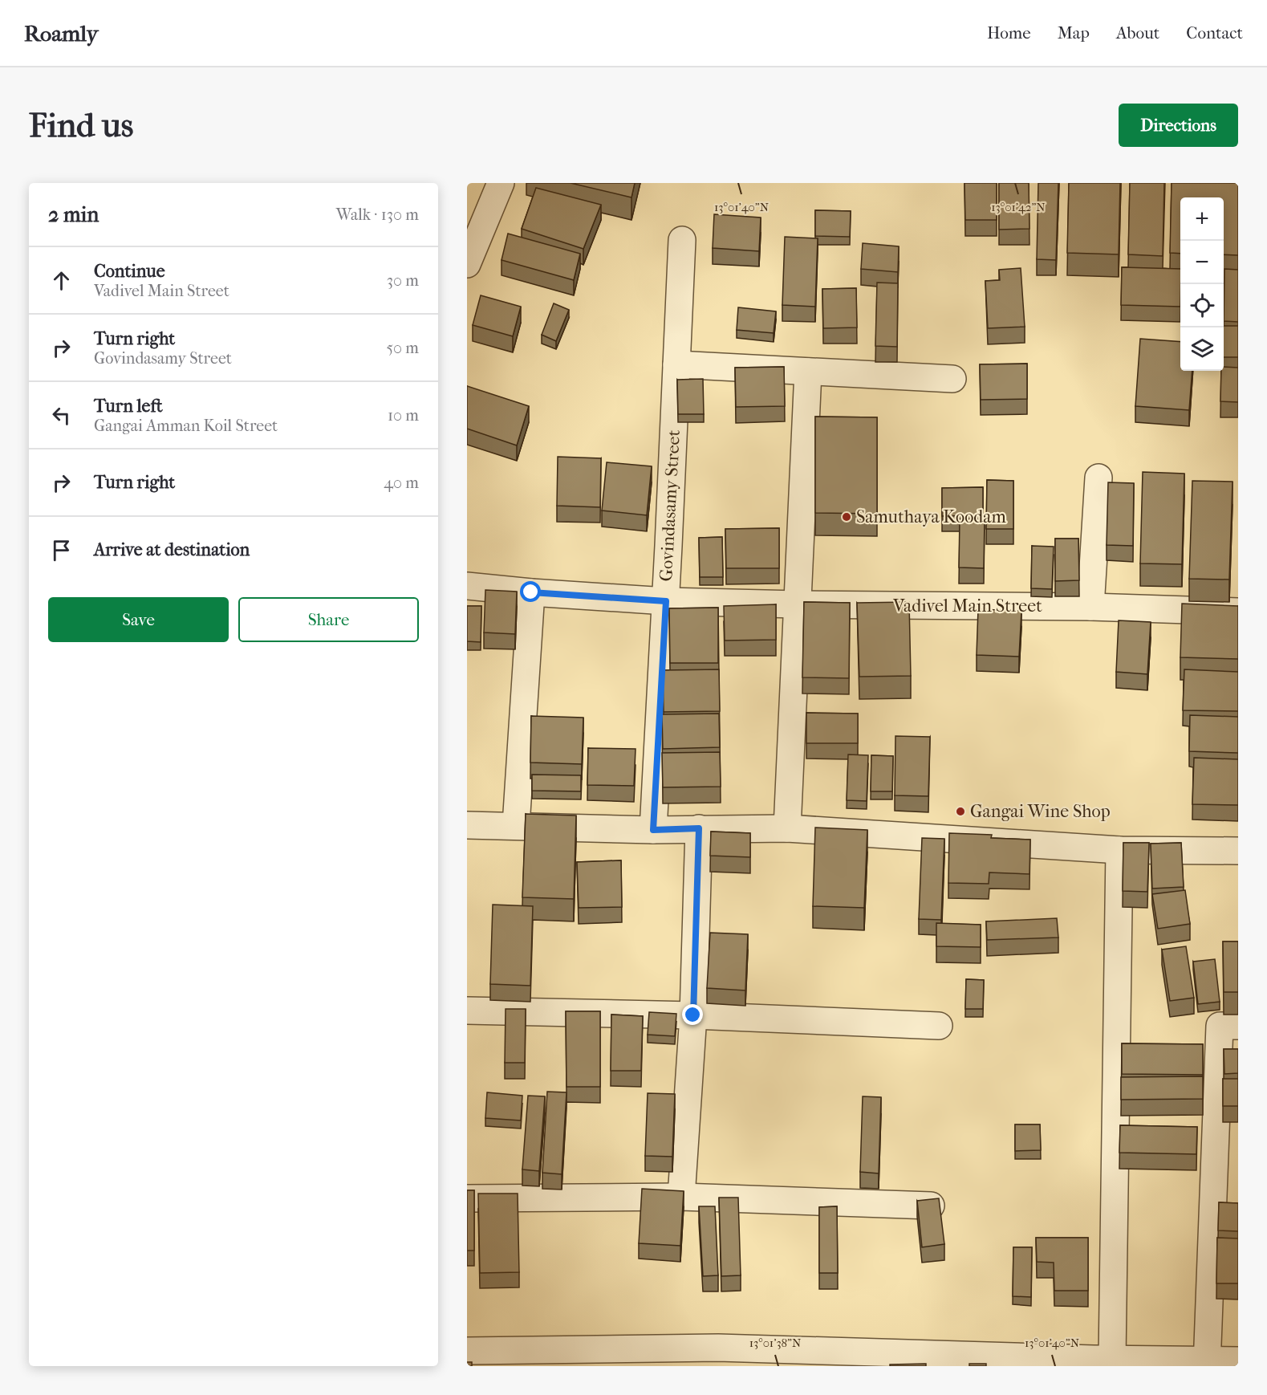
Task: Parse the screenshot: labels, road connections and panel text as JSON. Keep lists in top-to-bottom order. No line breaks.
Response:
{"streets":{"street":["Govindasamy Street","Vadivel Main Street"]},"crossings":[["Govindasamy Street","Vadivel Main Street"]],"places":["Samuthaya Koodam","Gangai Wine Shop"],"page":{"header":"Roamly","nav":["Home","Map","About","Contact"],"buttons":["Directions",["Save","Share"]],"title":"Find us","heading":["2 min","Walk · 130 m"],"map_buttons":["+","−"],"list":[["Continue","Vadivel Main Street","30 m"],["Turn right","Govindasamy Street","50 m"],["Turn left","Gangai Amman Koil Street","10 m"],["Turn right","40 m"],"Arrive at destination"]},"coordinates":["13°01'40\"N","13°01'42\"N","13°01'38\"N"]}
